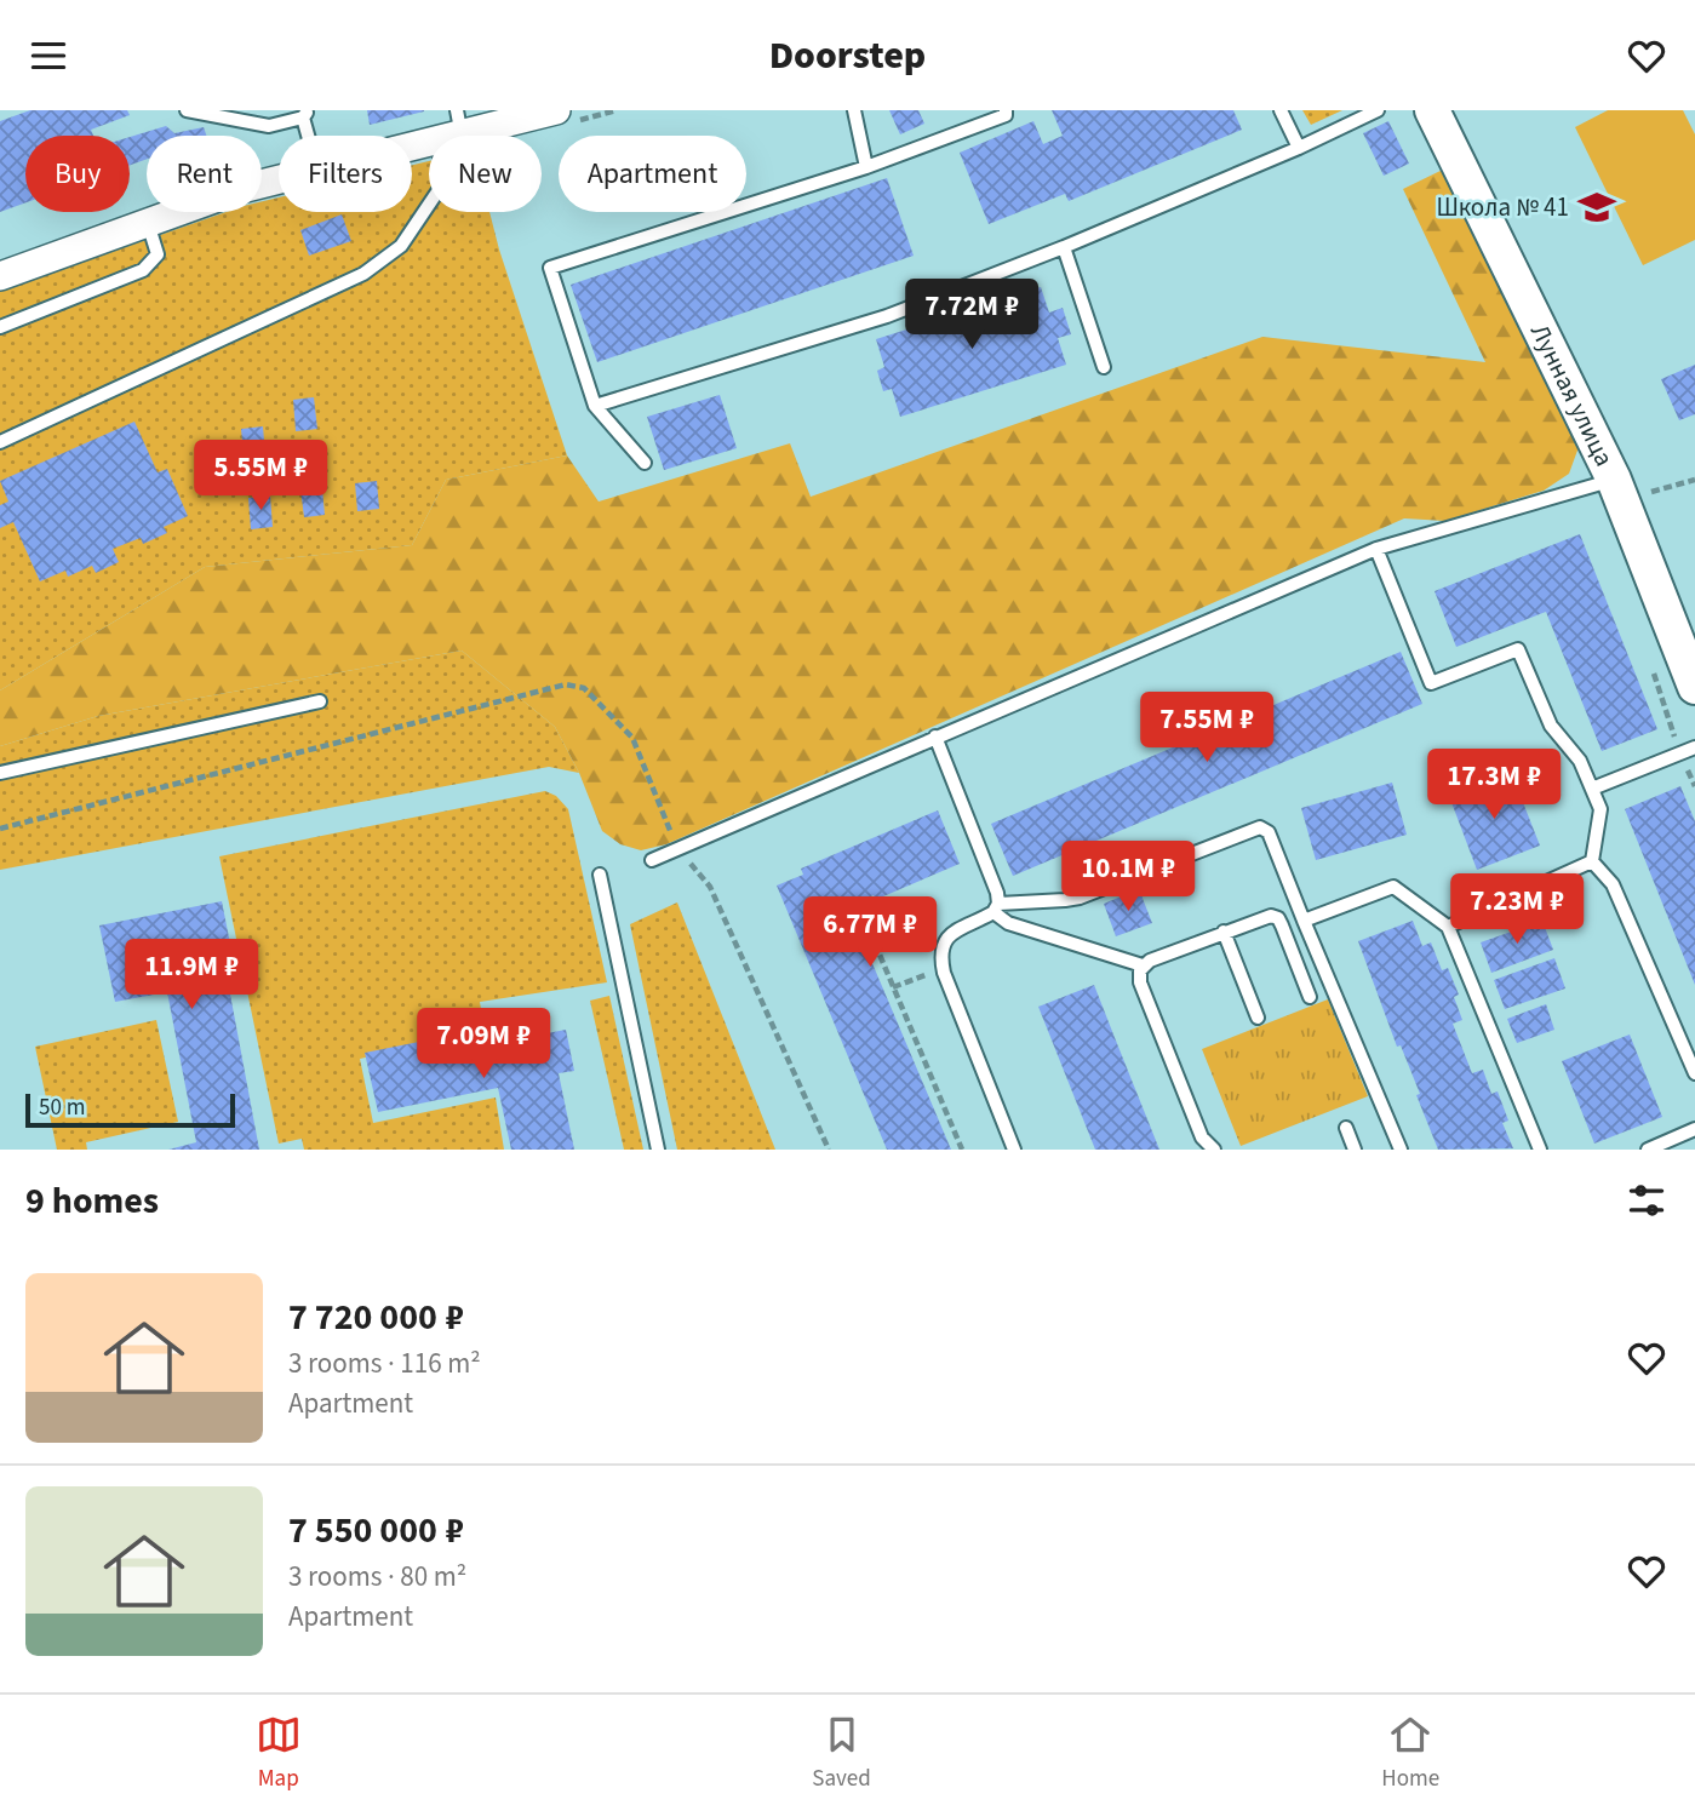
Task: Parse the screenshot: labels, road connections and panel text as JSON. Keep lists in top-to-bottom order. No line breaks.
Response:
{"streets":{"street":["Лунная улица"]},"places":{"school or university":["Школа № 41"]},"scale_bar":"50 m","page":{"header":"Doorstep","chip":["Buy","Rent","Filters","New","Apartment"],"price":["7.72M ₽","5.55M ₽","7.55M ₽","17.3M ₽","10.1M ₽","7.23M ₽","6.77M ₽","11.9M ₽","7.09M ₽"],"scale":"50 m","heading":"9 homes","list":[{"name":"7 720 000 ₽","note":"3 rooms · 116 m² · Apartment"},{"name":"7 550 000 ₽","note":"3 rooms · 80 m² · Apartment"}],"tabs":["Map","Saved","Home"]}}
